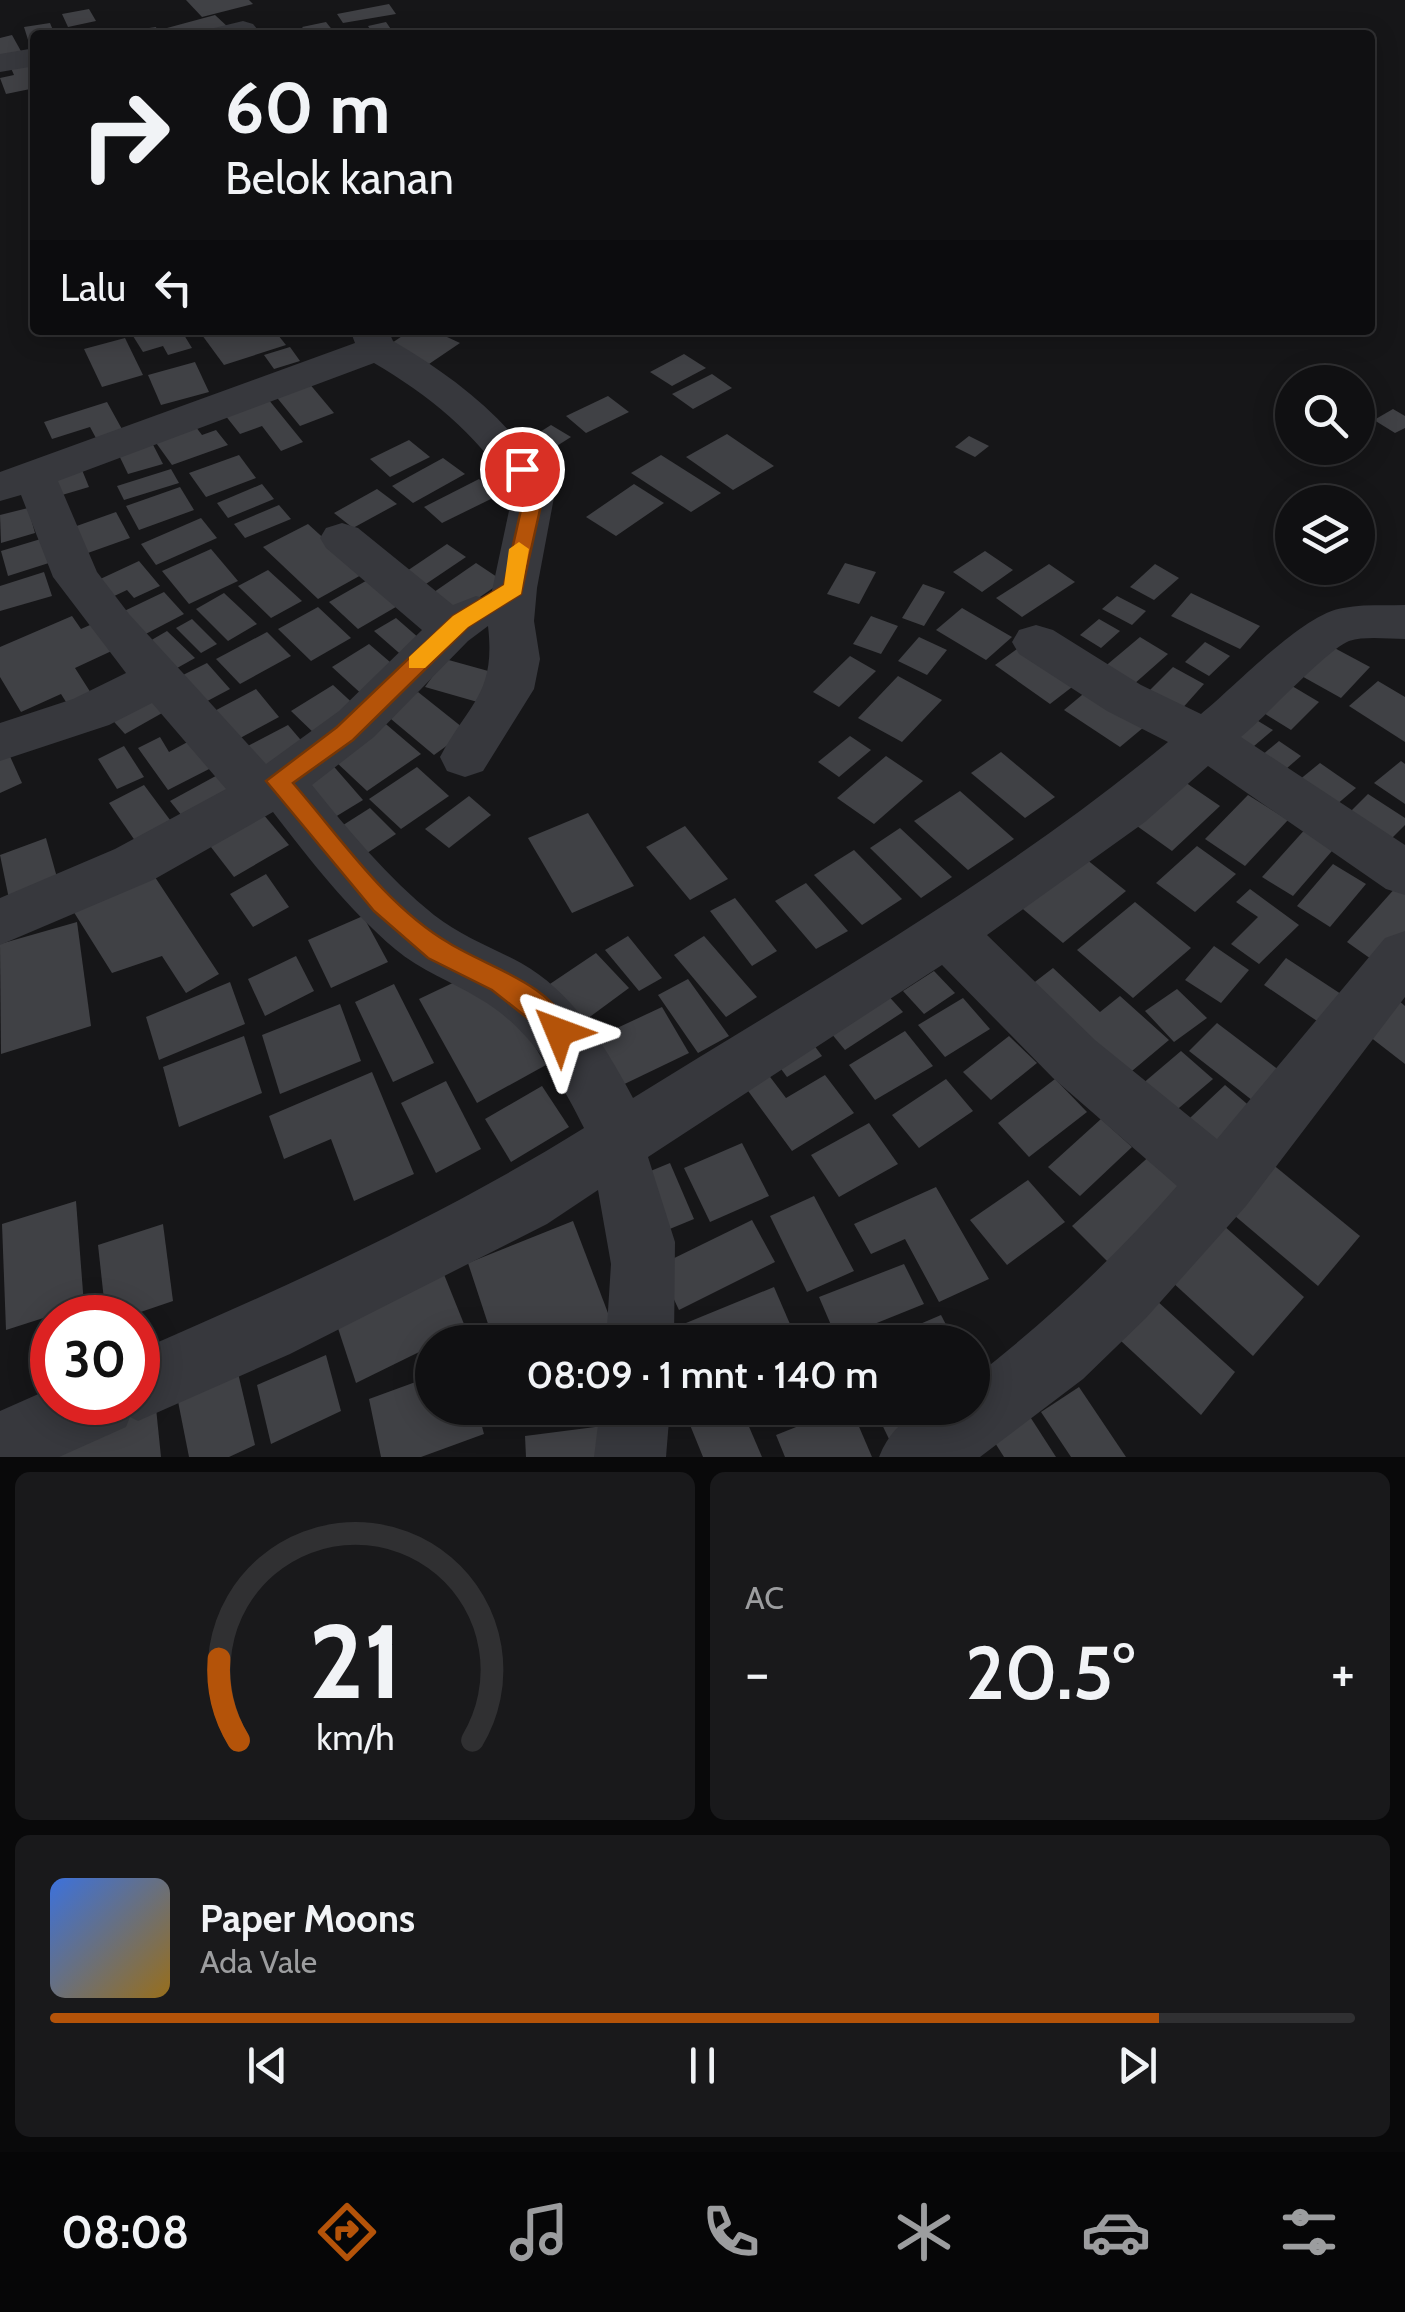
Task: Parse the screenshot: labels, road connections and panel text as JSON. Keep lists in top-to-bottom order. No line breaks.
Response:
{"page":{"turn":["60 m","Belok kanan"],"then":"Lalu","limit":"30","trip":"08:09 · 1 mnt · 140 m","tile":"AC","heat":["−","20.5°","+"],"song":["Paper Moons","Ada Vale"],"tabs":"08:08","gauge":["21","km/h"]}}
